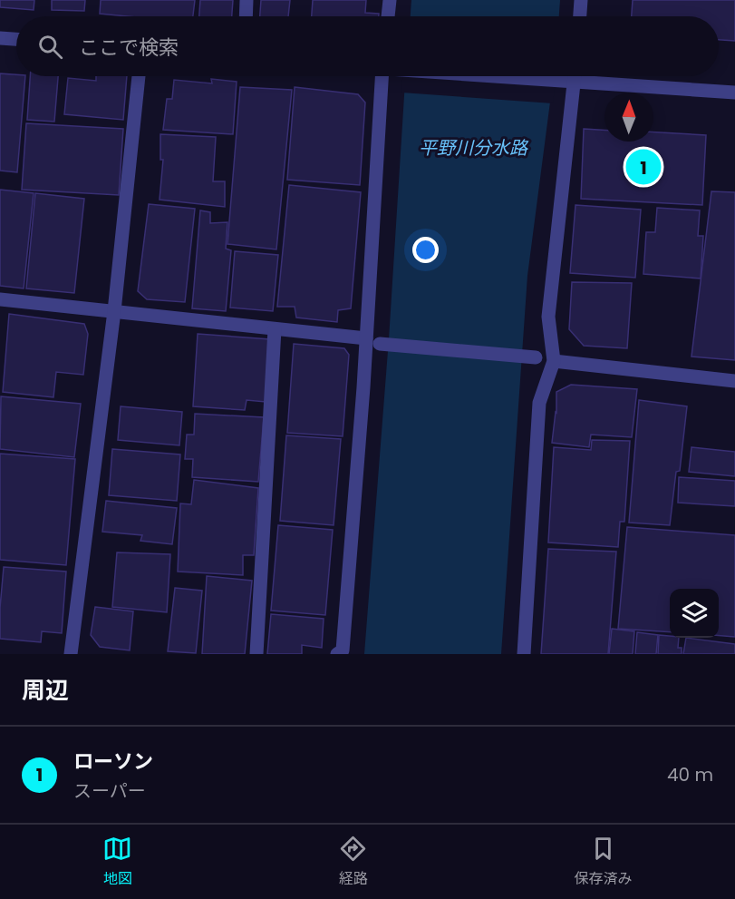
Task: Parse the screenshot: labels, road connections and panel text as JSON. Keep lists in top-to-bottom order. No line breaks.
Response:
{"water":["平野川分水路"],"north":"top","page":{"search":"ここで検索","pins":"1","heading":"周辺","list":[{"mark":"1","name":"ローソン","note":"スーパー","value":"40 m"}],"nav":["地図","経路","保存済み"]}}
